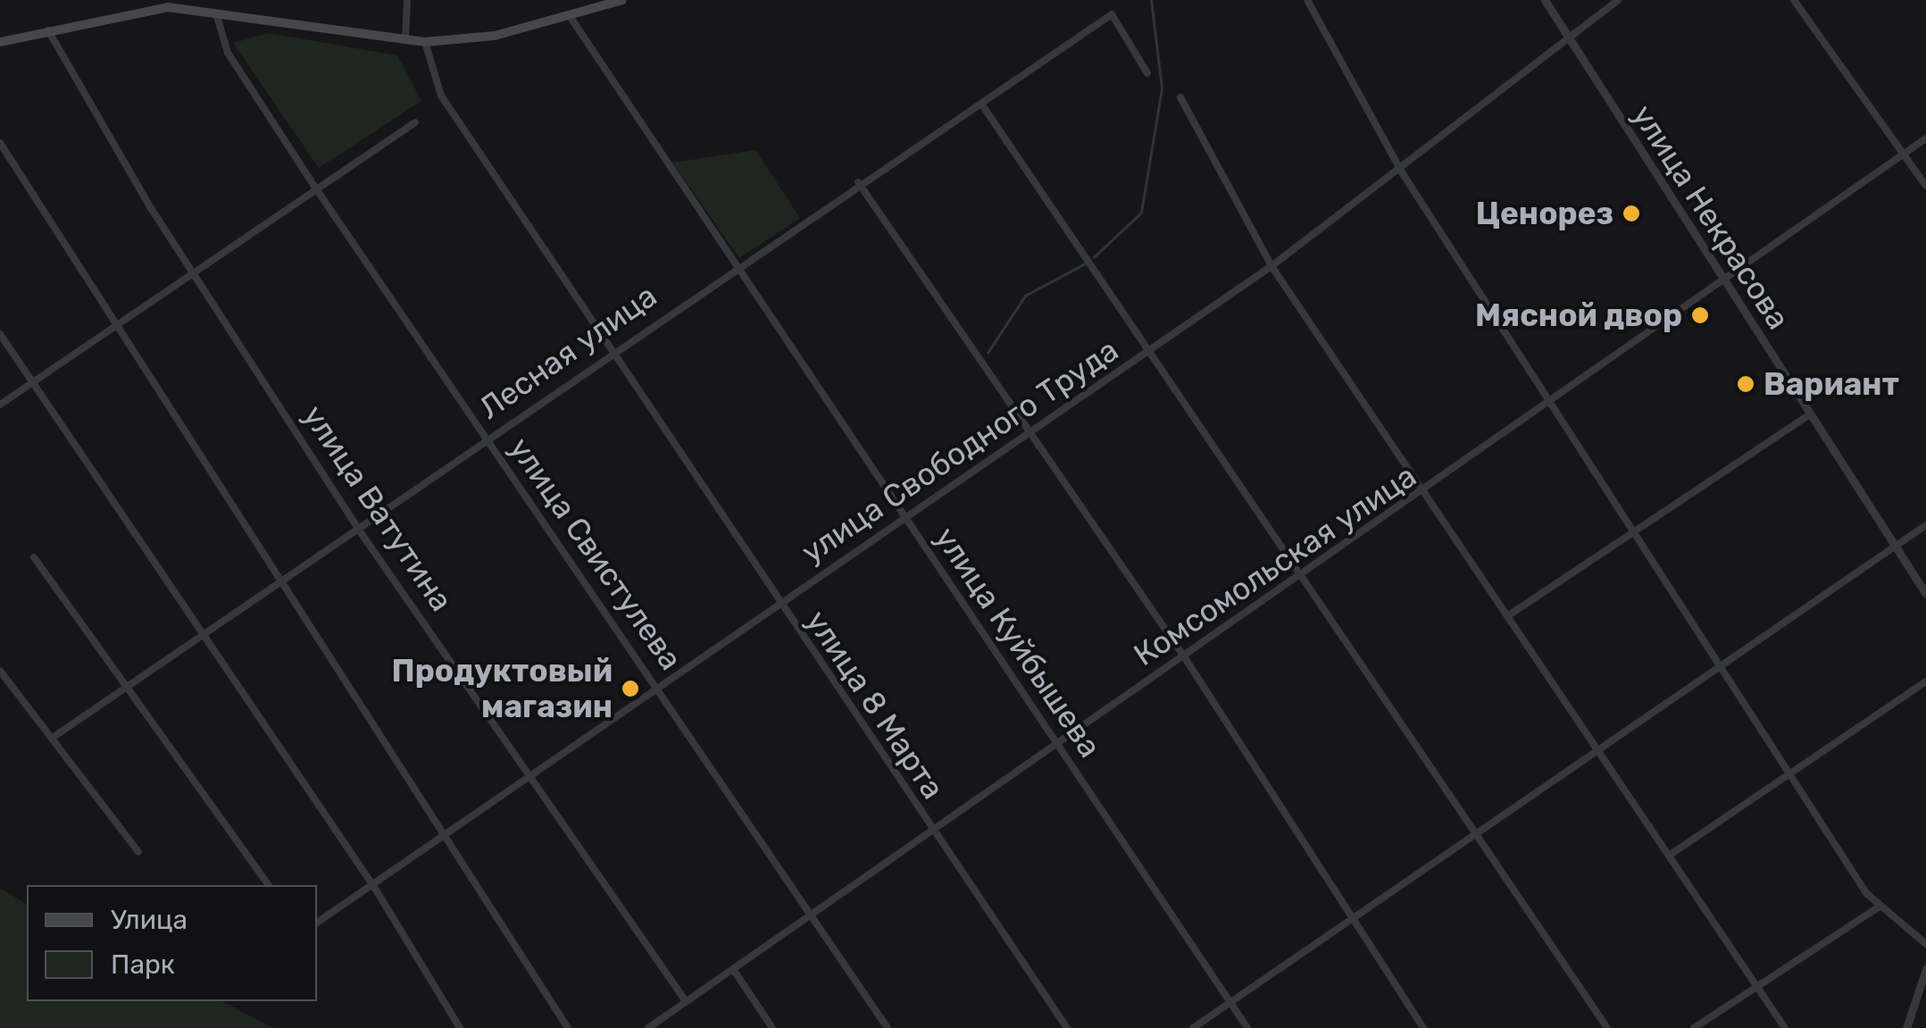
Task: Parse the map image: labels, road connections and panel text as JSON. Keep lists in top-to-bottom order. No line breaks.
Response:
{"streets":{"street":["улица Некрасова","Лесная улица","улица Свободного Труда","улица Ватутина","улица Свистулева","Комсомольская улица","улица Куйбышева","улица 8 Марта"]},"crossings":[["улица Некрасова","улица Свободного Труда"],["улица Некрасова","Комсомольская улица"],["Лесная улица","улица Ватутина"],["Лесная улица","улица Свистулева"],["Лесная улица","улица Куйбышева"],["Лесная улица","улица 8 Марта"],["улица Свободного Труда","улица Ватутина"],["улица Свободного Труда","улица Свистулева"],["улица Свободного Труда","улица Куйбышева"],["улица Свободного Труда","улица 8 Марта"],["улица Ватутина","Комсомольская улица"],["улица Свистулева","Комсомольская улица"],["Комсомольская улица","улица Куйбышева"],["Комсомольская улица","улица 8 Марта"]],"places":["Ценорез","Мясной двор","Вариант","Продуктовый магазин"],"legend":["Улица","Парк"]}
